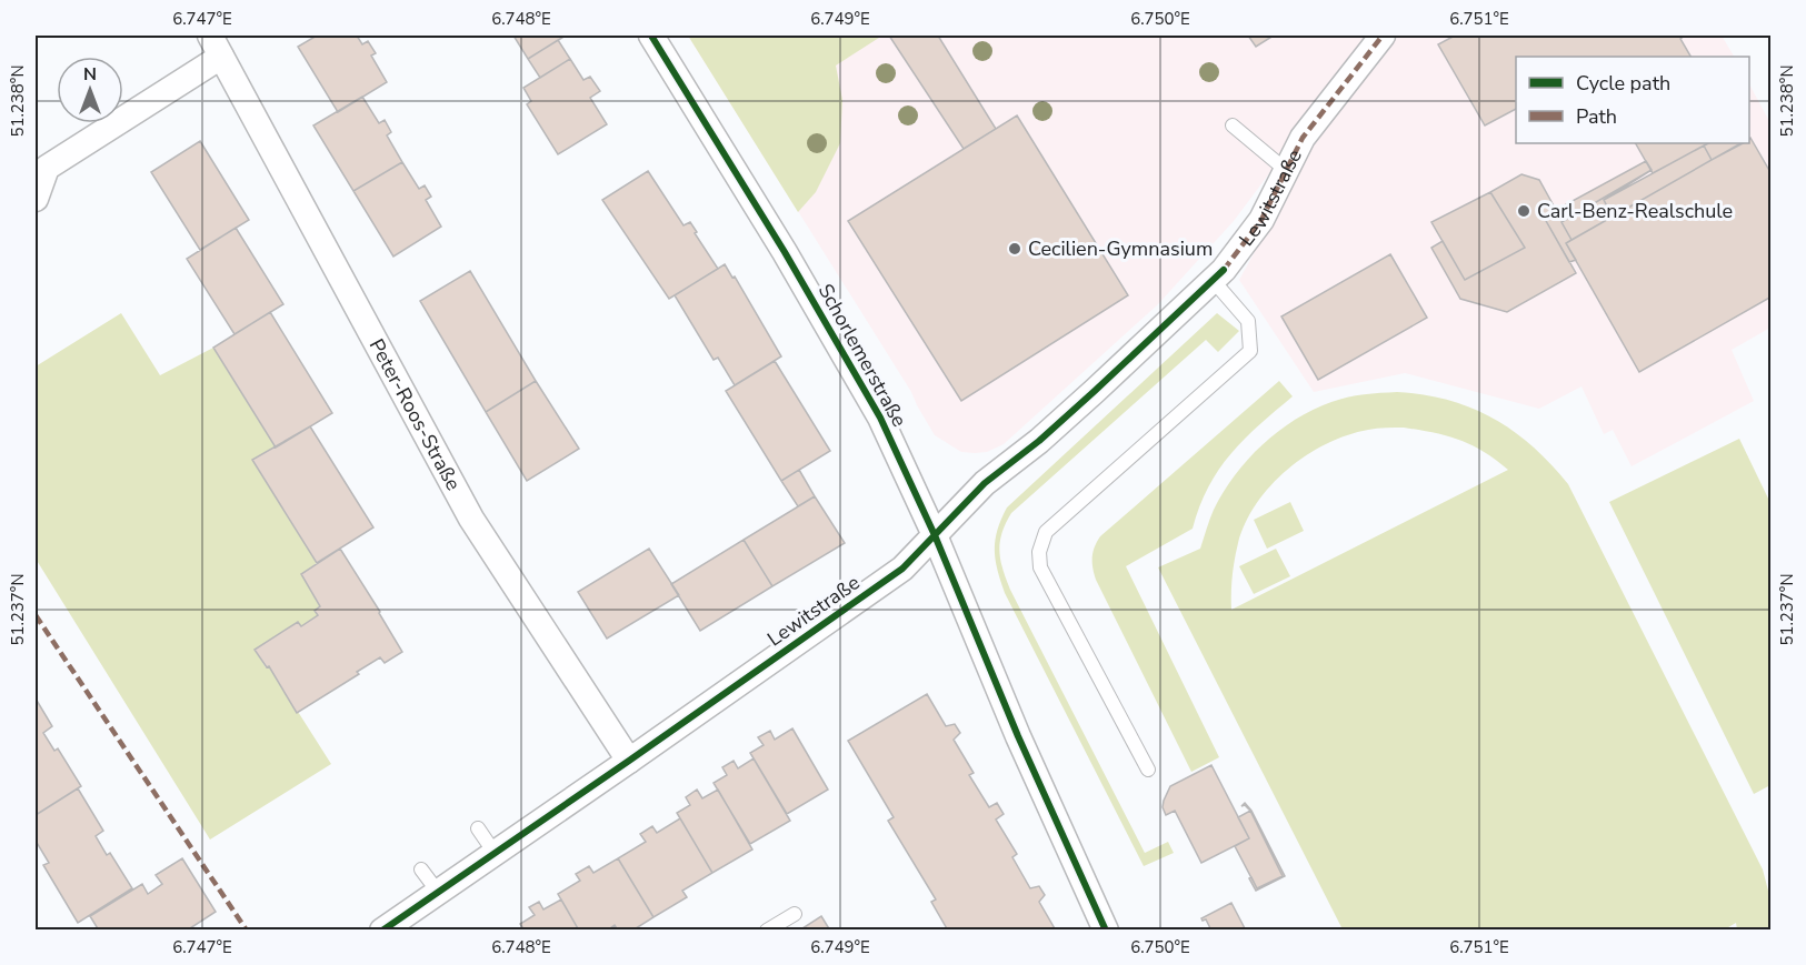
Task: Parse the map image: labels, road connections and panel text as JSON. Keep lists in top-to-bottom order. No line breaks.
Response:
{"streets":{"street":["Lewitstraße","Schorlemerstraße","Peter-Roos-Straße"]},"crossings":[["Lewitstraße","Schorlemerstraße"],["Lewitstraße","Peter-Roos-Straße"]],"places":["Carl-Benz-Realschule","Cecilien-Gymnasium"],"legend":["Cycle path","Path"],"north":"top","coordinates":["6.747°E","6.748°E","6.749°E","6.750°E","6.751°E","51.238°N","51.237°N"]}
